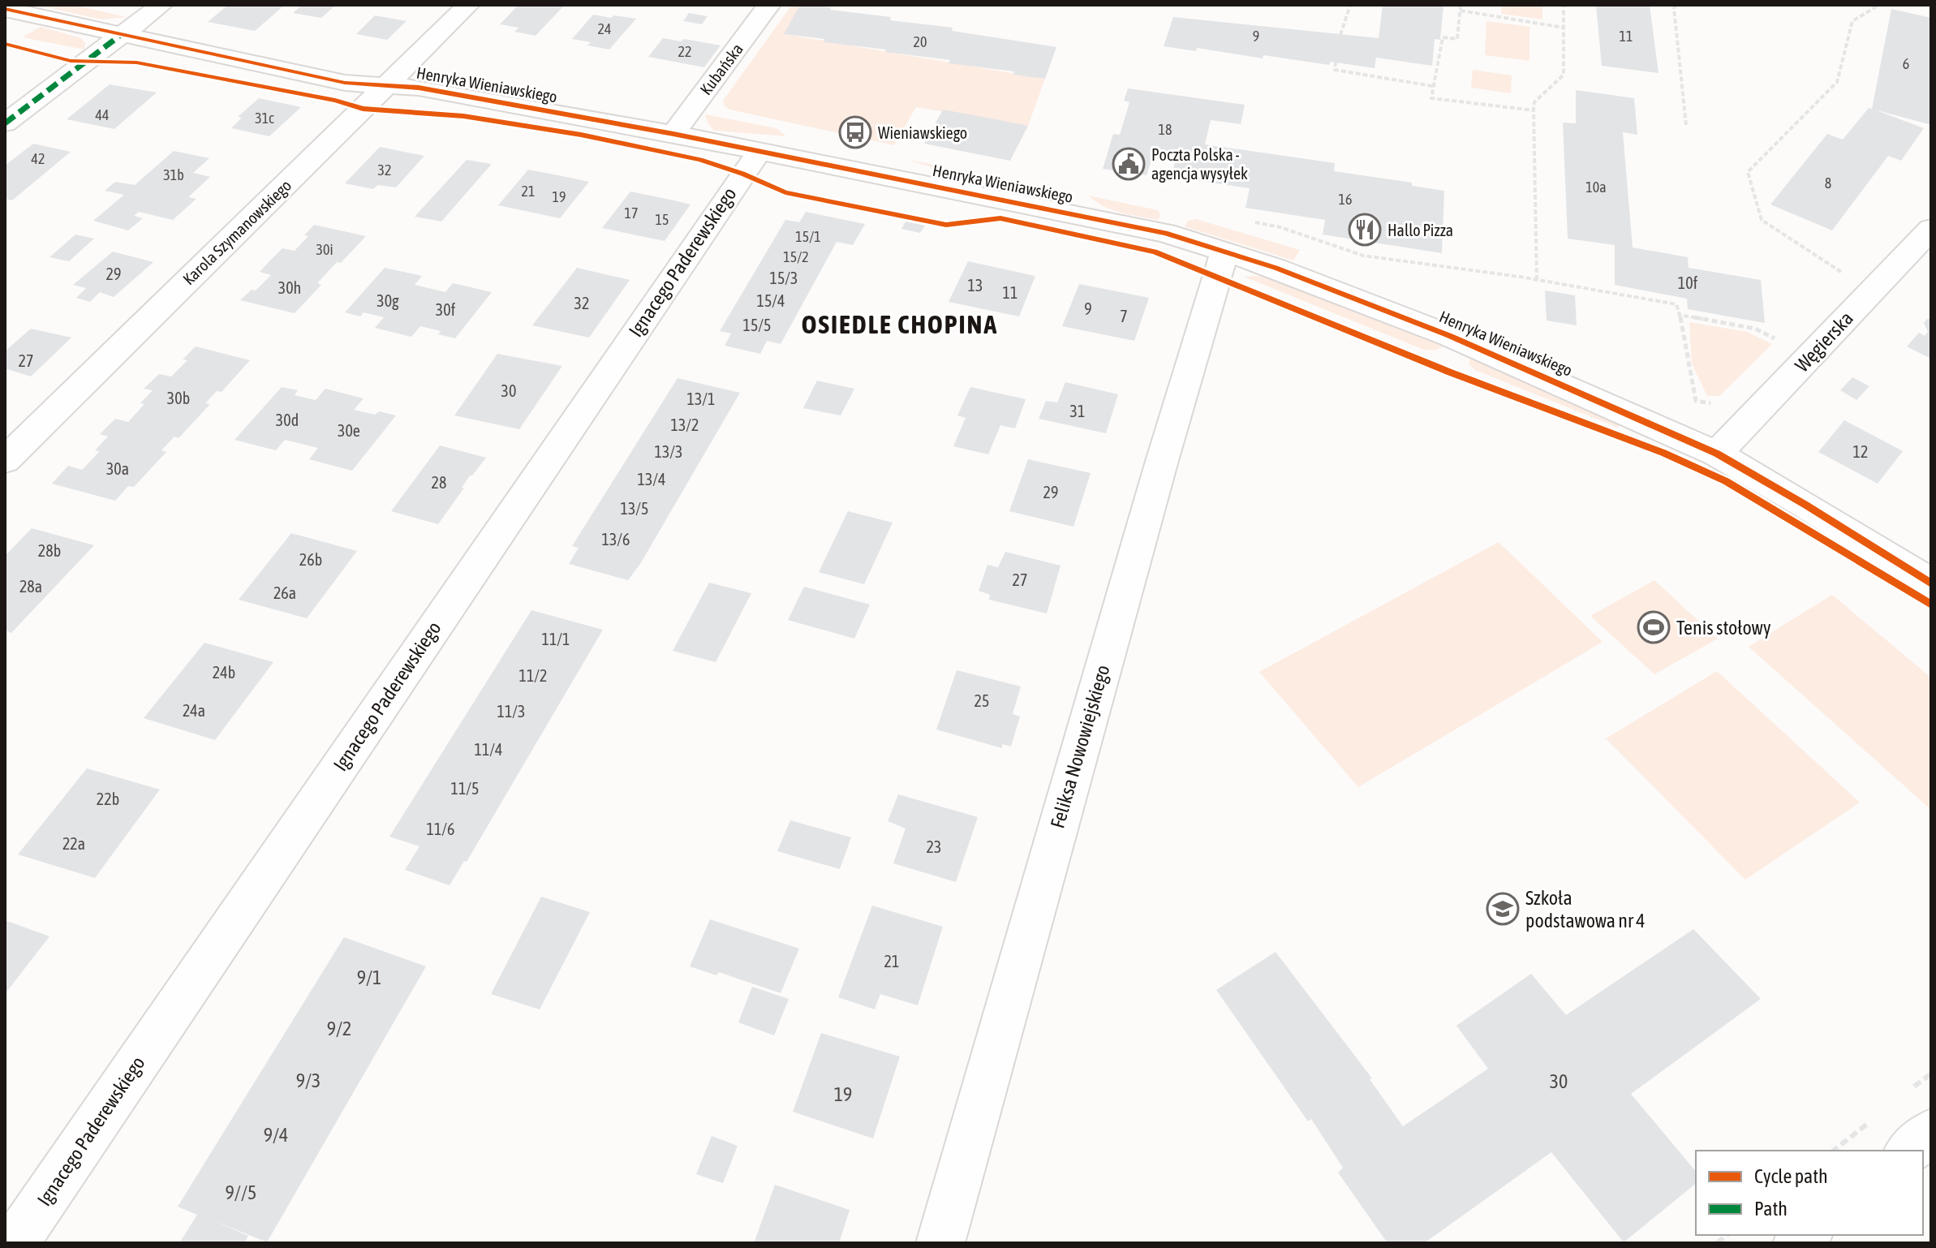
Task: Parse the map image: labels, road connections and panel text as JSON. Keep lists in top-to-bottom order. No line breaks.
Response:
{"streets":{"street":["Kubańska","Henryka Wieniawskiego","Karola Szymanowskiego","Ignacego Paderewskiego","Węgierska","Feliksa Nowowiejskiego"]},"crossings":[["Kubańska","Henryka Wieniawskiego"],["Henryka Wieniawskiego","Karola Szymanowskiego"],["Henryka Wieniawskiego","Ignacego Paderewskiego"],["Henryka Wieniawskiego","Węgierska"],["Henryka Wieniawskiego","Feliksa Nowowiejskiego"]],"districts":["OSIEDLE CHOPINA"],"places":{"bus stop":["Wieniawskiego"],"public building":["Poczta Polska - agencja wysyłek"],"restaurant":["Hallo Pizza"],"sports":["Tenis stołowy"],"school or university":["Szkoła podstawowa nr 4"]},"house_numbers":["24","9","11","20","22","6","44","31c","18","42","32","31b","8","10a","21","19","16","17","15","15/1","30i","15/2","29","15/3","10f","13","30h","11","30g","15/4","32","9","30f","7","15/5","27","30","30b","13/1","31","30d","13/2","30e","13/3","12","30a","13/4","28","29","13/5","13/6","28b","26b","27","28a","26a","11/1","24b","11/2","25","24a","11/3","11/4","11/5","22b","11/6","22a","23","21","9/1","9/2","9/3","30","19","9/4","9//5"],"legend":["Cycle path","Path"]}
